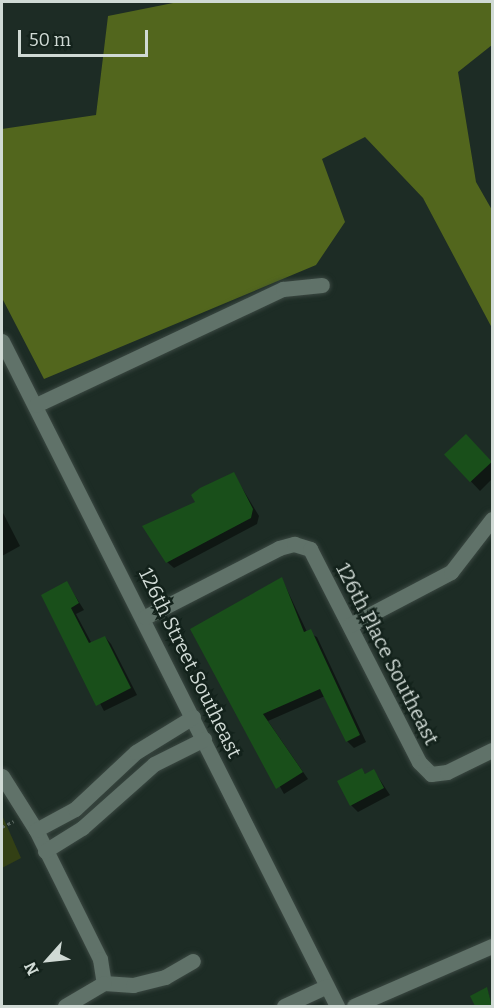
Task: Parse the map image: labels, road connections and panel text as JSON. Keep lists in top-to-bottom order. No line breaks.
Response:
{"streets":{"street":["126th Place Southeast","126th Street Southeast"]},"crossings":[["126th Place Southeast","126th Street Southeast"]],"scale_bar":"50 m","north":"bottom left"}
